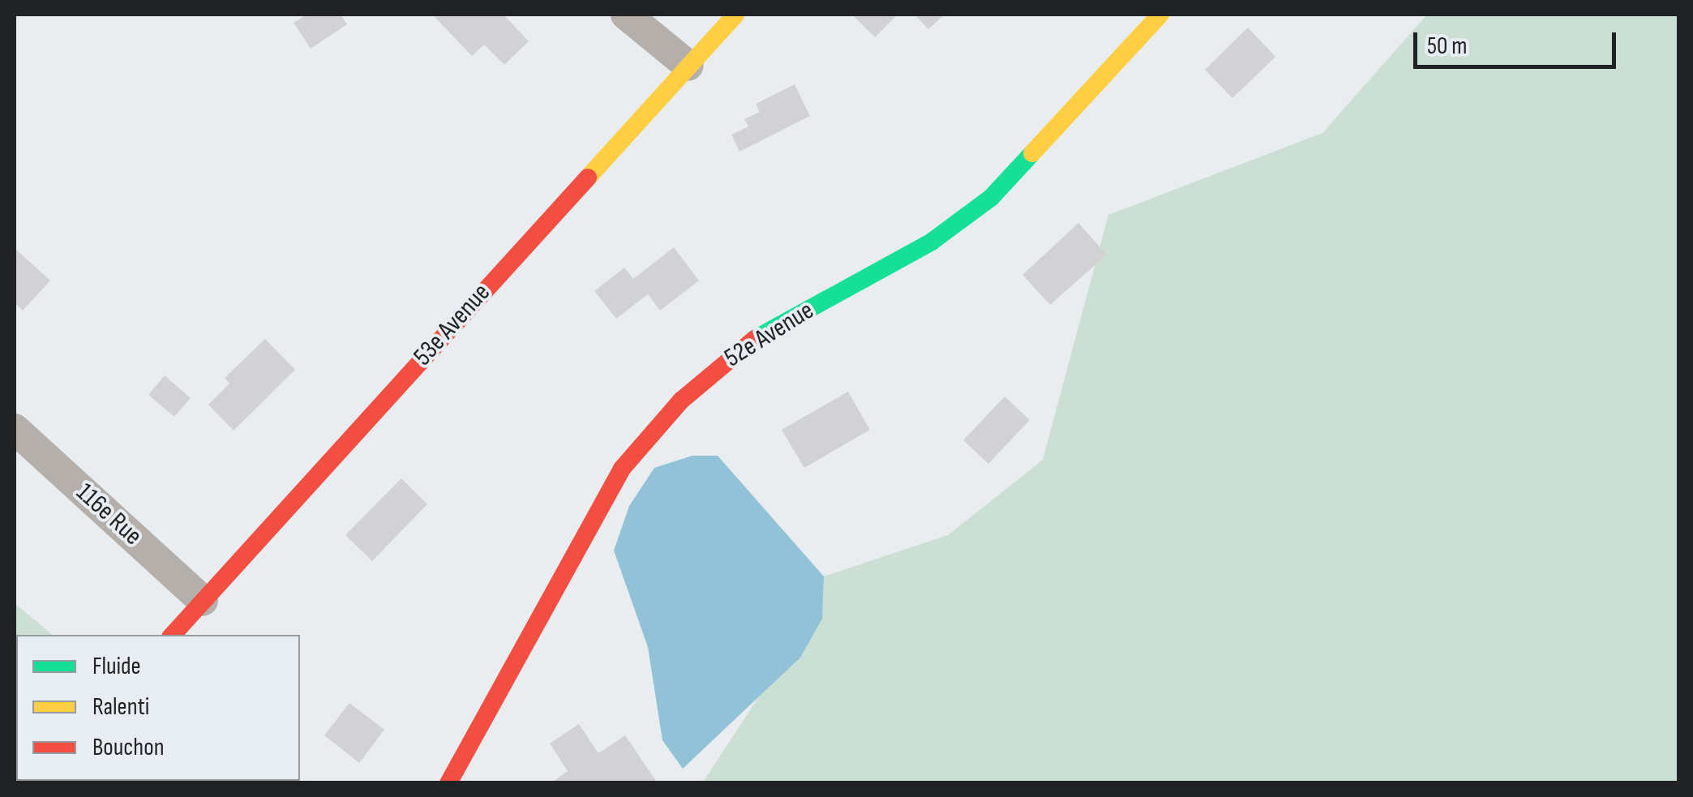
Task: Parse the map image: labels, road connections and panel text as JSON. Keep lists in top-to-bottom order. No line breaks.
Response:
{"streets":{"street":["53e Avenue","52e Avenue","116e Rue"]},"crossings":[["53e Avenue","116e Rue"]],"legend":["Fluide","Ralenti","Bouchon"],"scale_bar":"50 m"}
